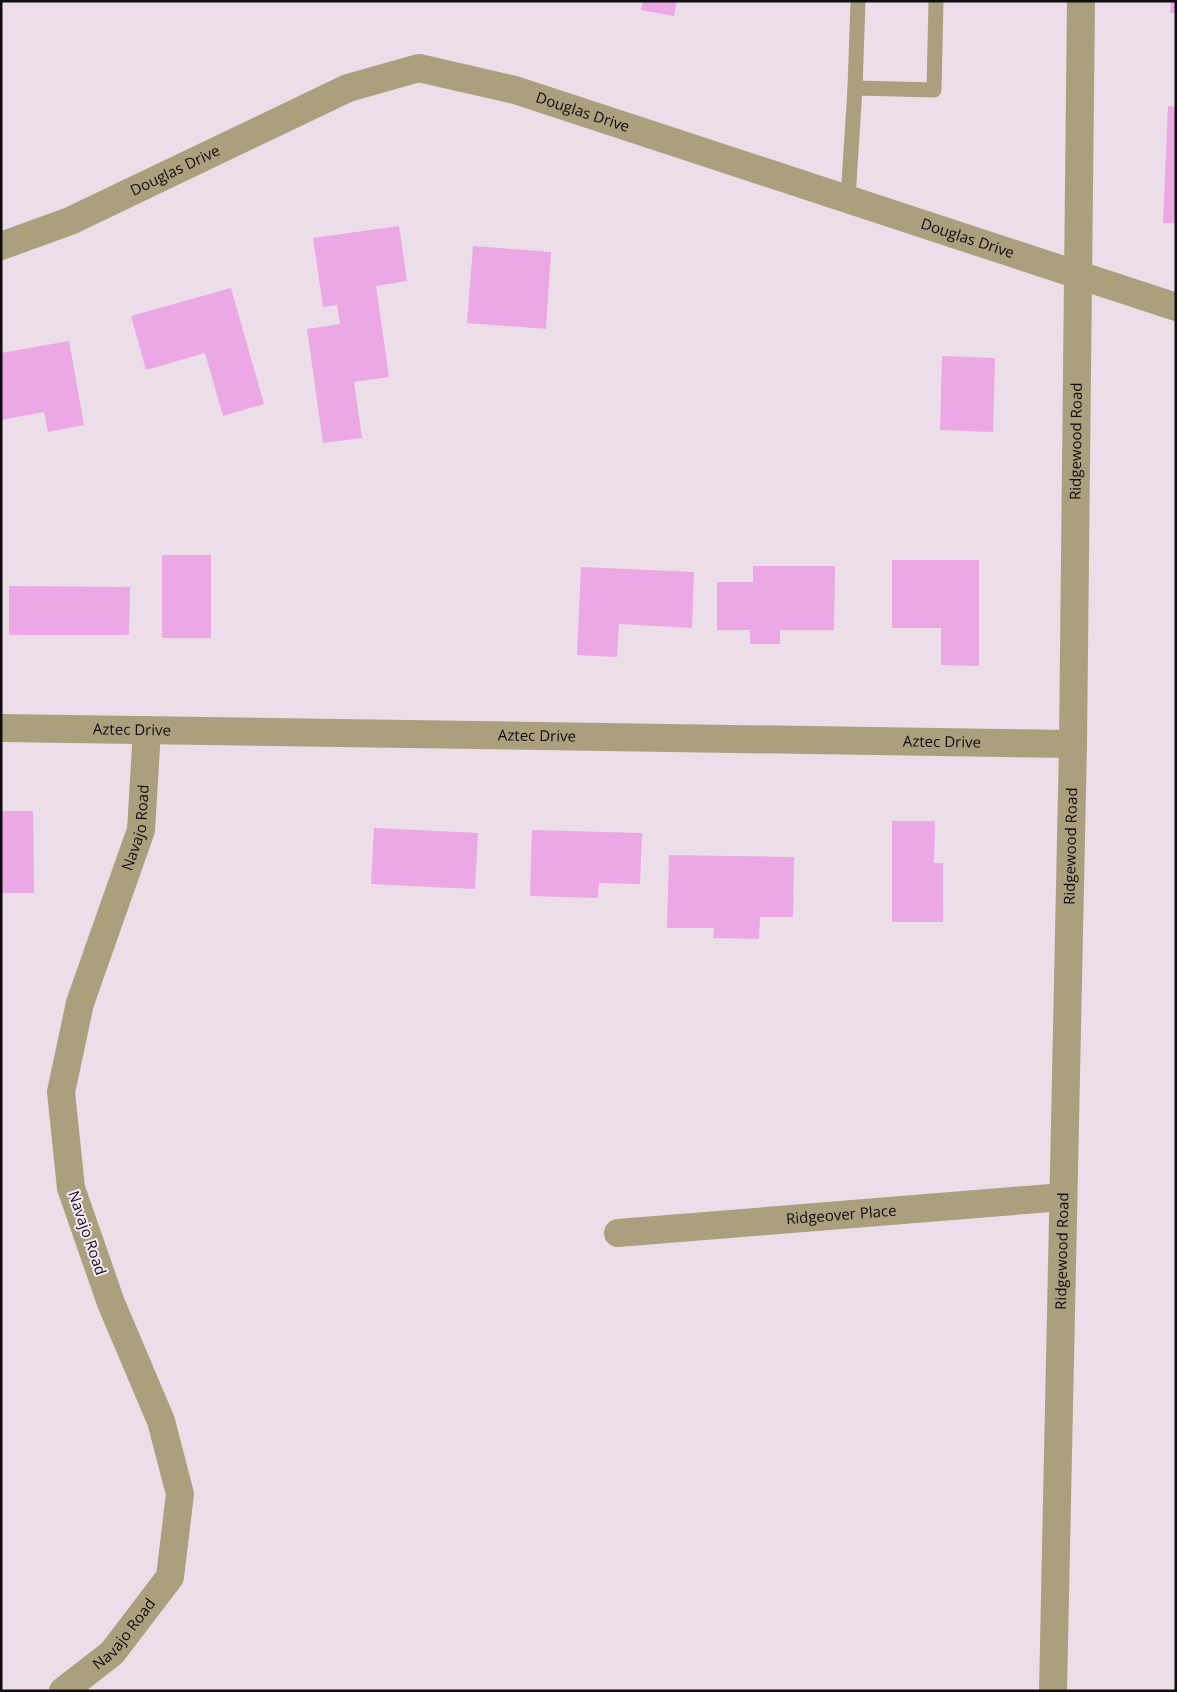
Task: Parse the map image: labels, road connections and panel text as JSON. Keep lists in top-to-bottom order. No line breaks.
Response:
{"streets":{"street":["Douglas Drive","Ridgewood Road","Aztec Drive","Navajo Road","Ridgeover Place"]},"crossings":[["Douglas Drive","Ridgewood Road"],["Ridgewood Road","Aztec Drive"],["Ridgewood Road","Ridgeover Place"],["Aztec Drive","Navajo Road"]]}
